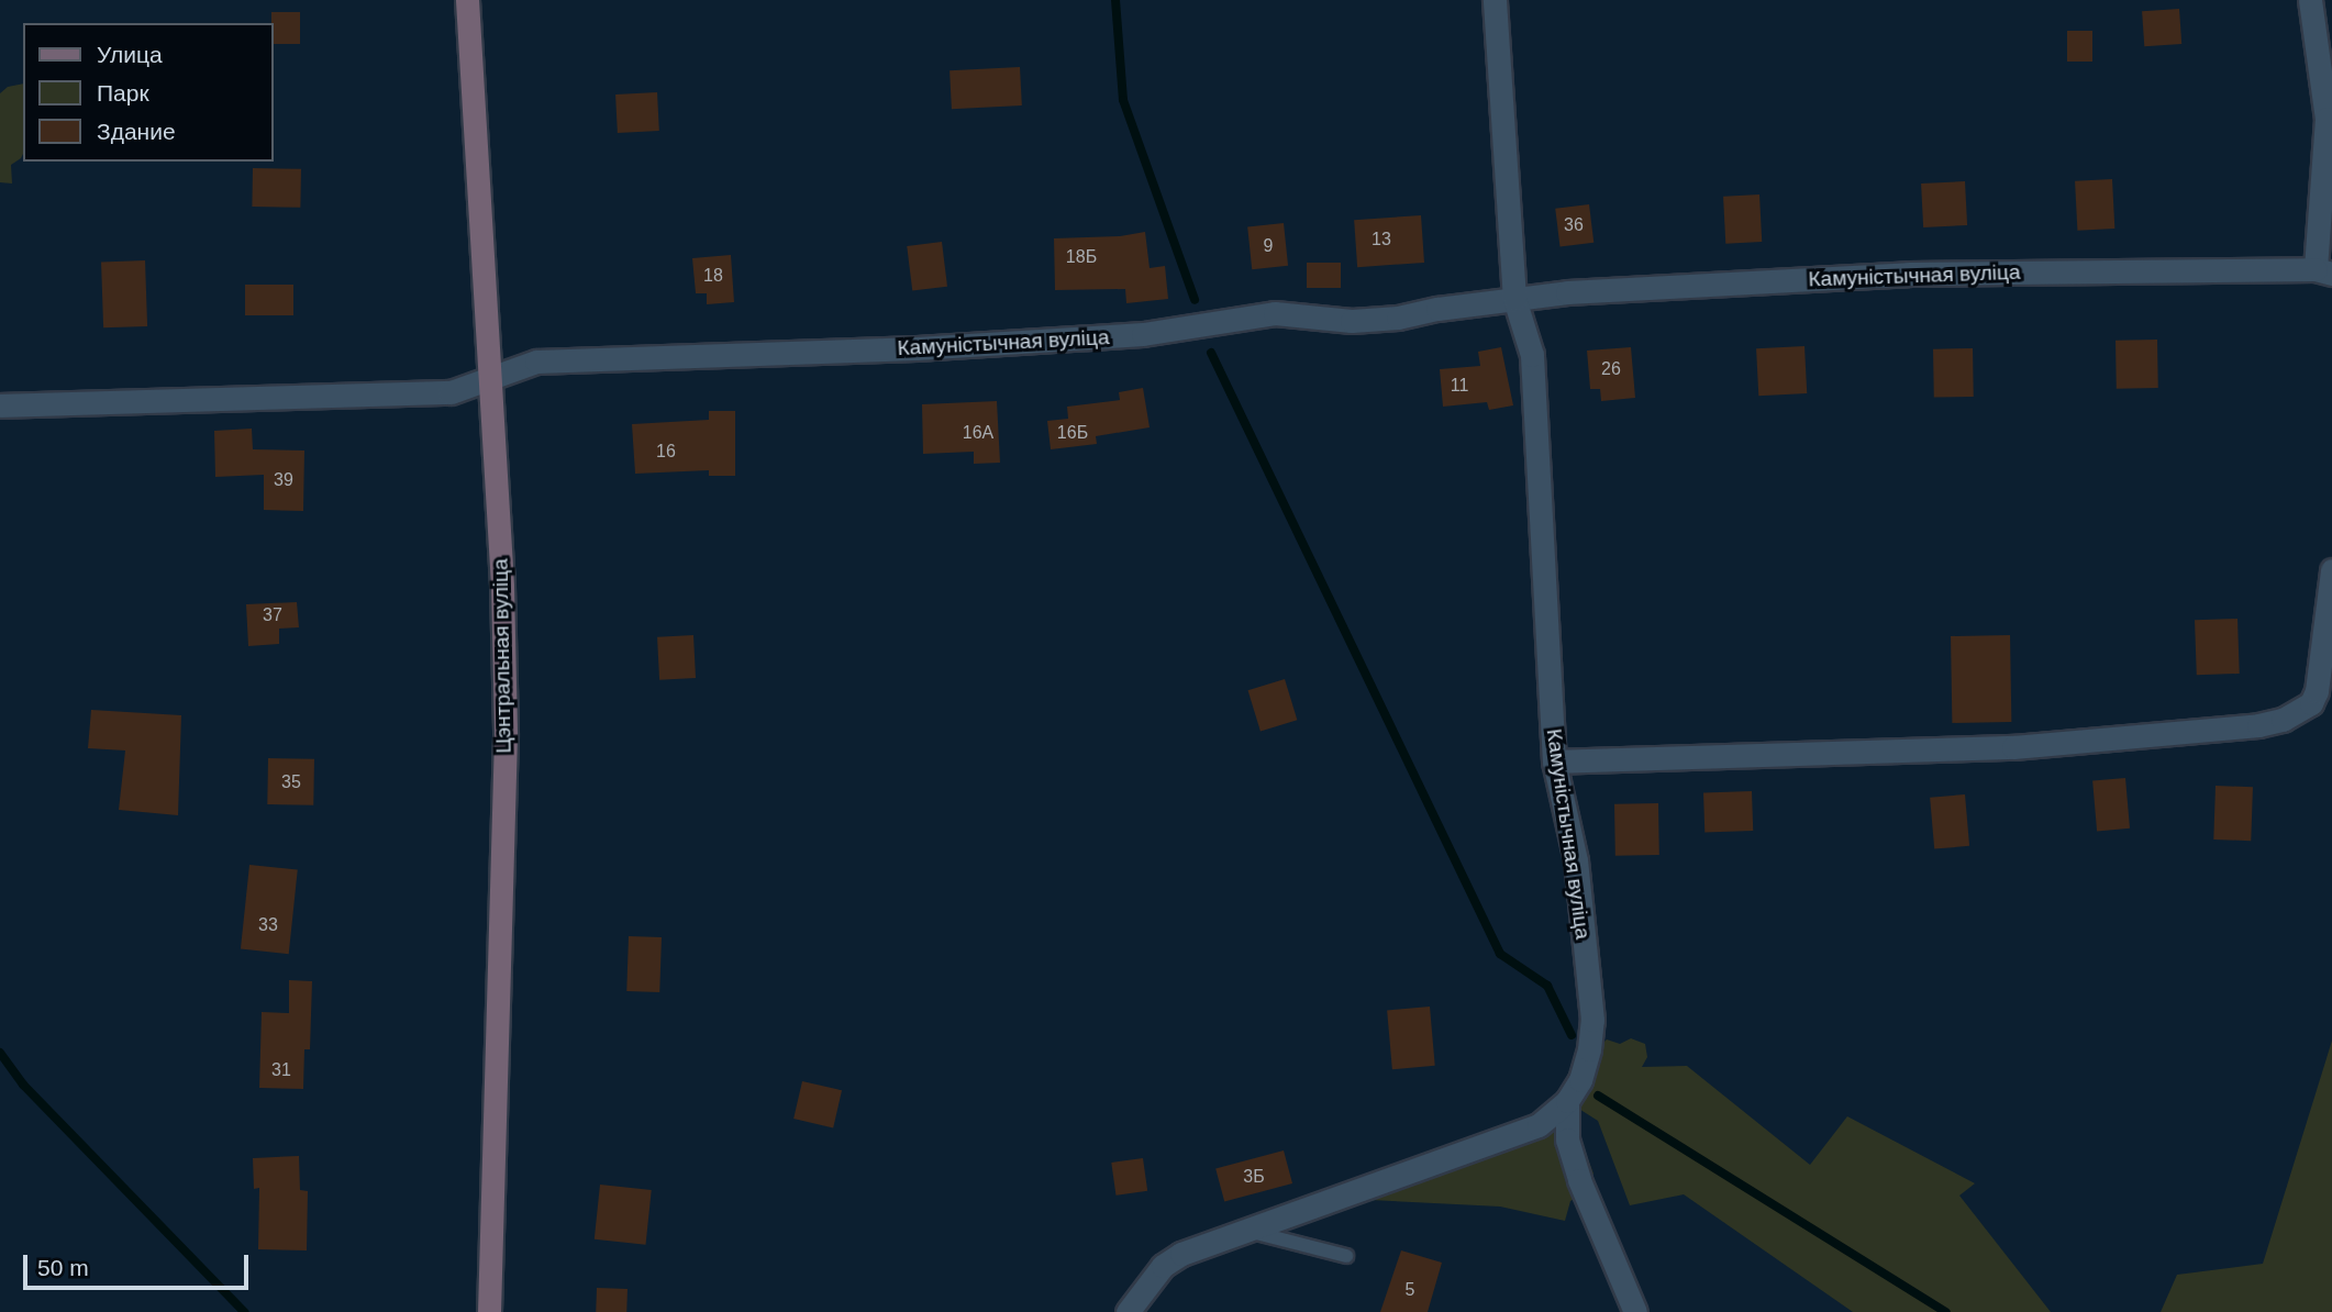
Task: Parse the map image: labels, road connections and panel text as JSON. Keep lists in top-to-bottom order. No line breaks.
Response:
{"streets":{"main road":["Цэнтральная вуліца"],"street":["Камуністычная вуліца"]},"crossings":[["Камуністычная вуліца","Цэнтральная вуліца"]],"house_numbers":["36","13","9","18Б","18","26","11","16А","16Б","16","39","37","35","33","31","3Б","5"],"legend":["Улица","Парк","Здание"],"scale_bar":"50 m"}
